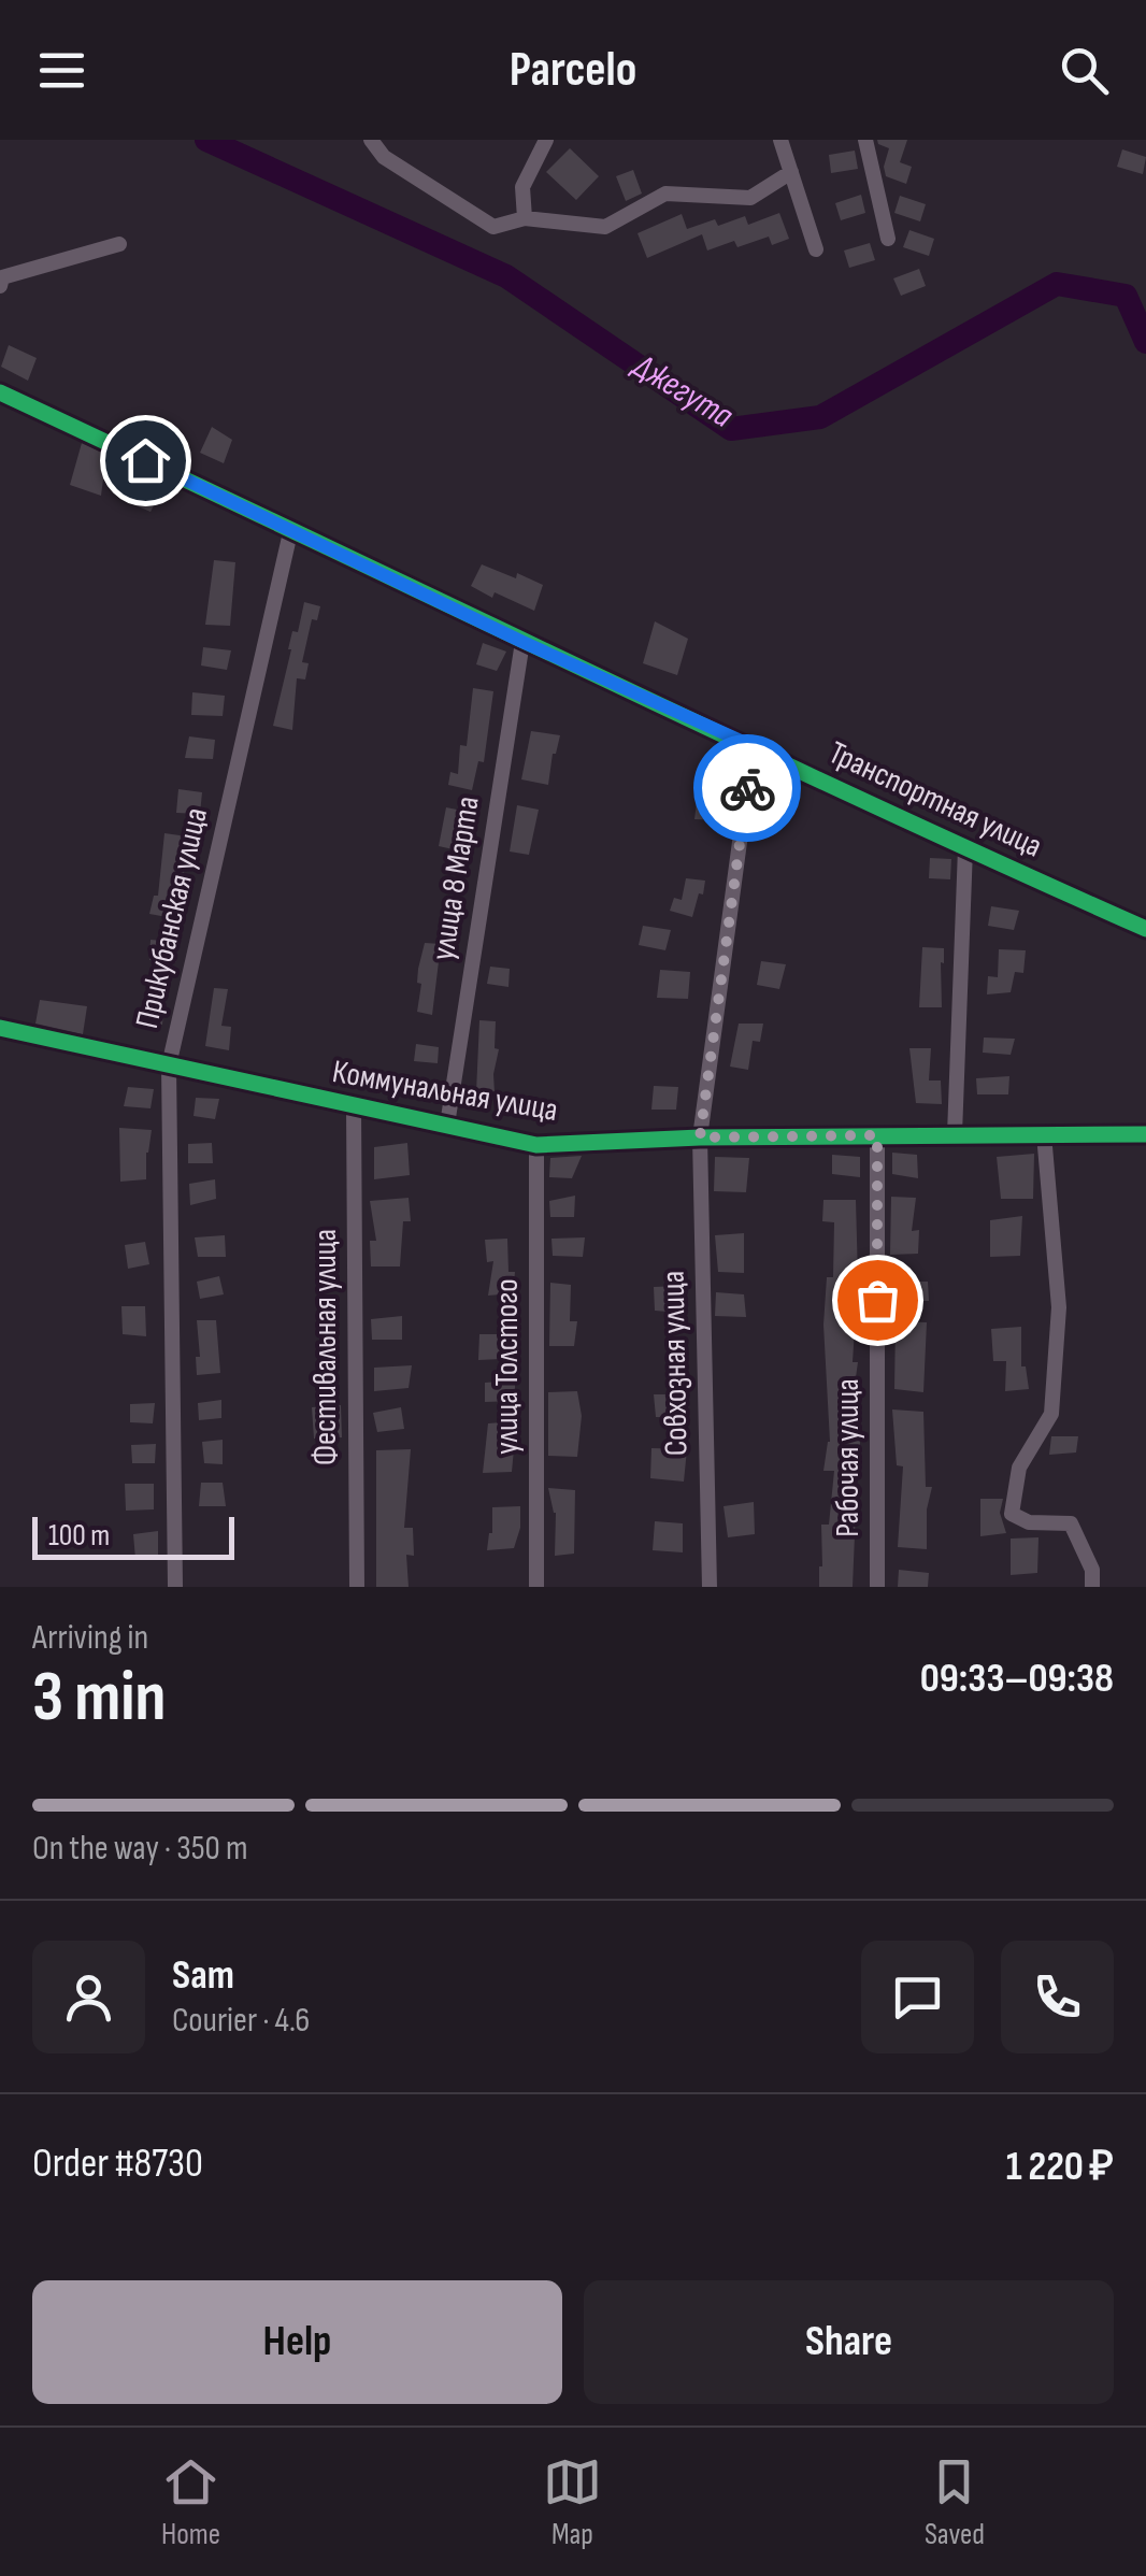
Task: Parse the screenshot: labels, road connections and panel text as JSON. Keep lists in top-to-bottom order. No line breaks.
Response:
{"streets":{"street":["Транспортная улица","улица 8 Марта","Прикубанская улица","Коммунальная улица","Фестивальная улица","Совхозная улица","улица Толстого","Рабочая улица"]},"crossings":[["Транспортная улица","улица 8 Марта"],["Транспортная улица","Прикубанская улица"],["Транспортная улица","Совхозная улица"],["улица 8 Марта","Коммунальная улица"],["Прикубанская улица","Коммунальная улица"],["Коммунальная улица","Фестивальная улица"],["Коммунальная улица","Совхозная улица"],["Коммунальная улица","улица Толстого"],["Коммунальная улица","Рабочая улица"]],"water":["Джегута"],"scale_bar":"100 m","page":{"header":"Parcelo","scale":"100 m","heading":["3 min","Arriving in","09:33–09:38"],"panel":["Sam","Courier · 4.6","Order #8730","1 220 ₽"],"bar":"On the way · 350 m","buttons":["Help","Share"],"tabs":["Home","Map","Saved"]}}
